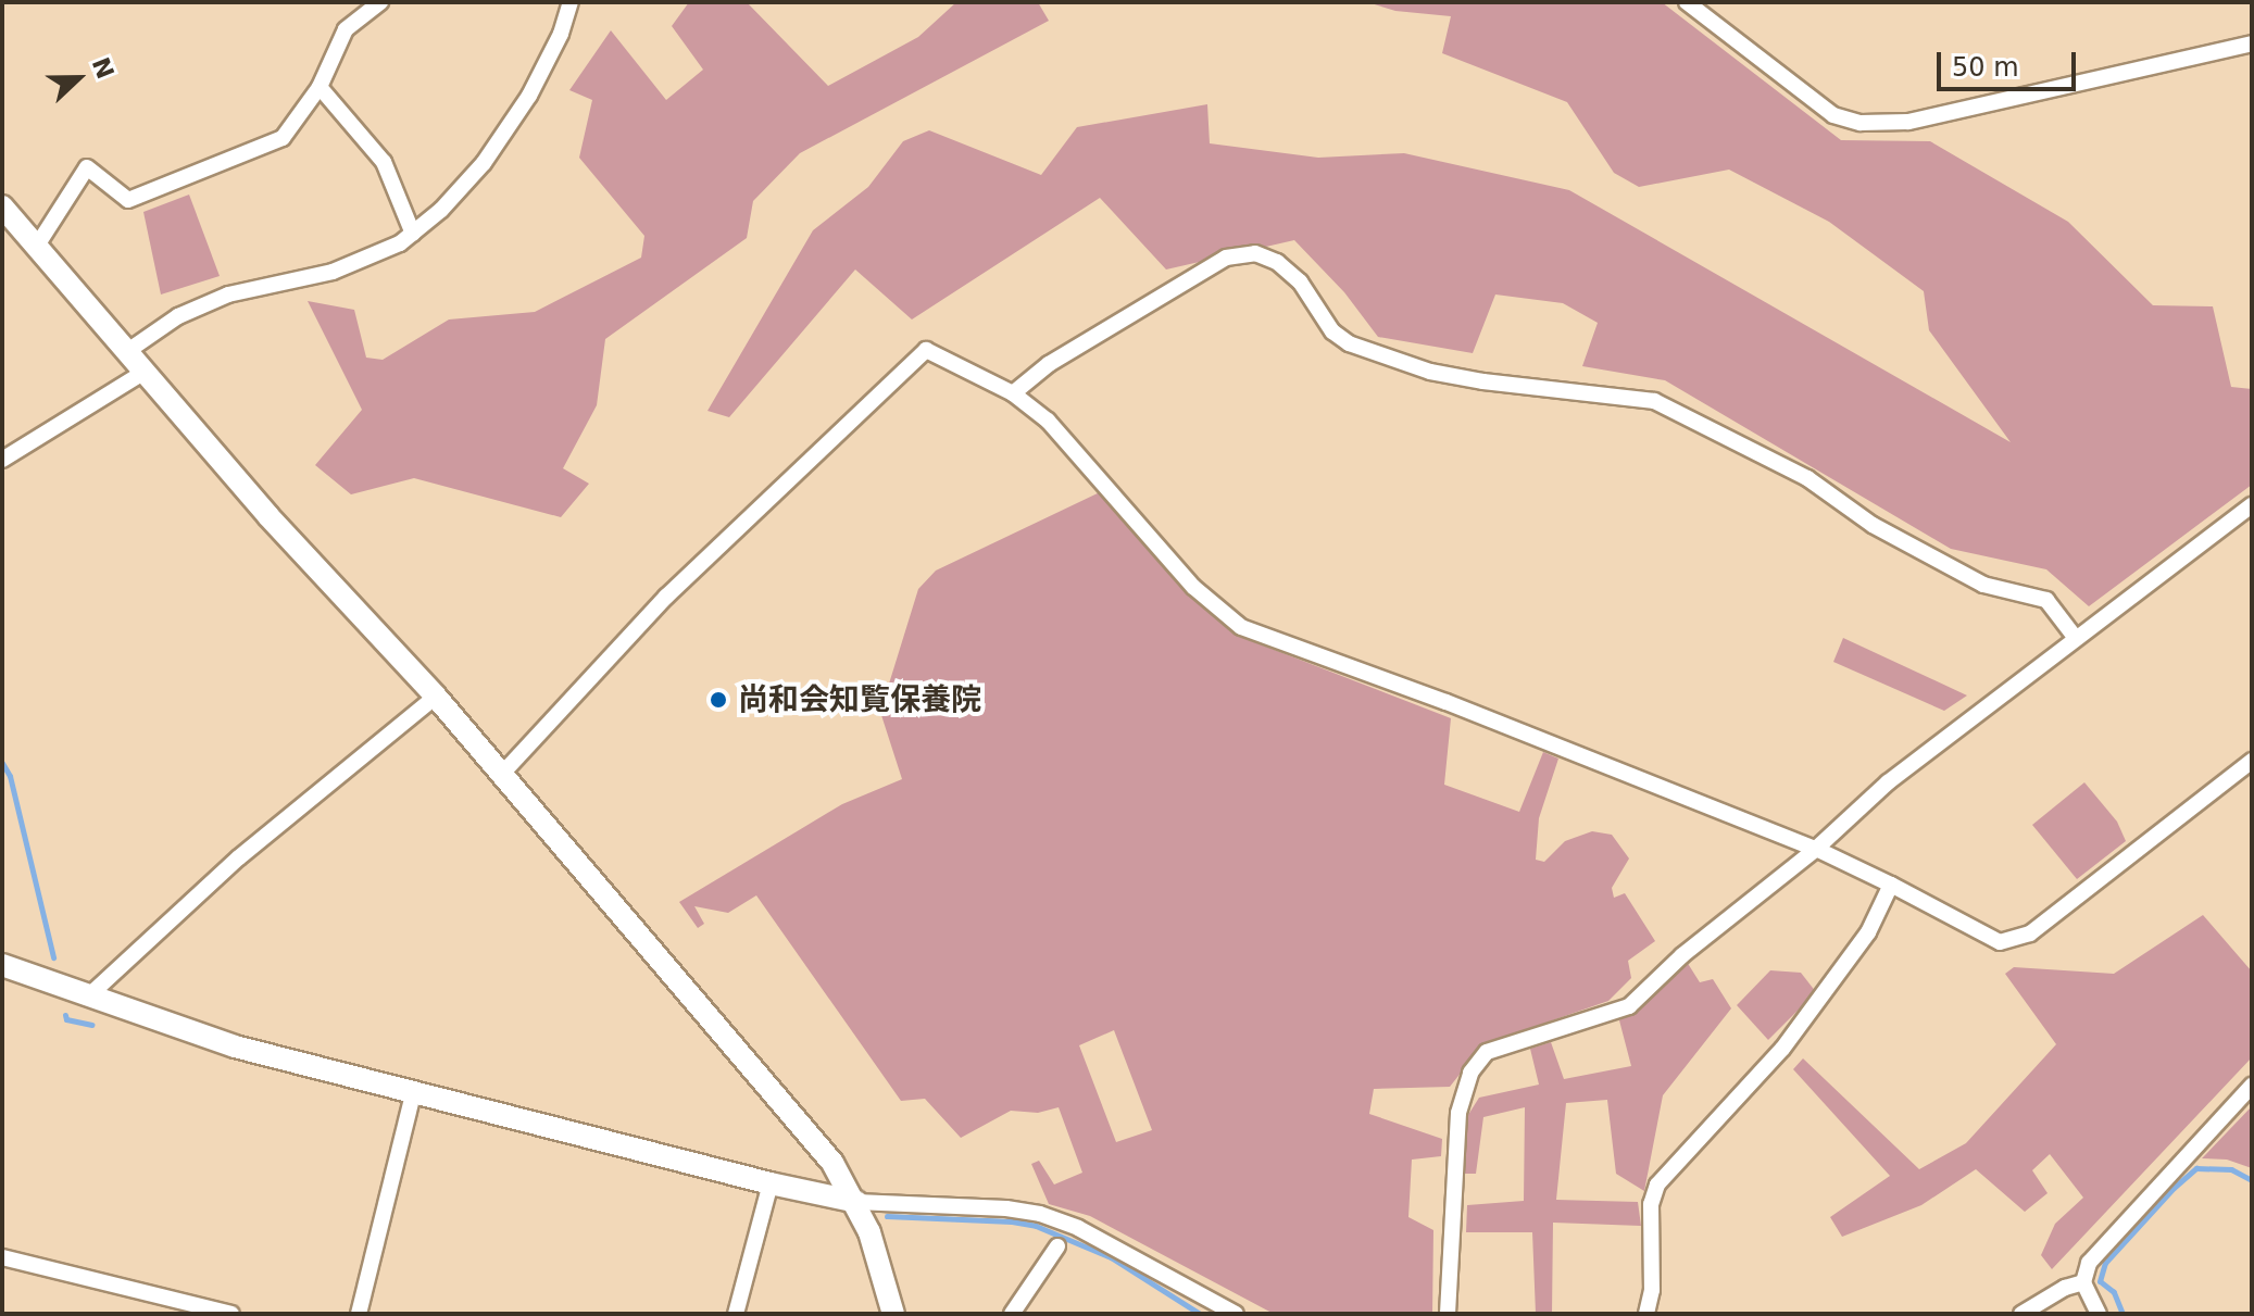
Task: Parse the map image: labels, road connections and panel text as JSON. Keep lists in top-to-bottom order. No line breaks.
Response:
{"places":["尚和会知覧保養院"],"scale_bar":"50 m","north":"right"}
